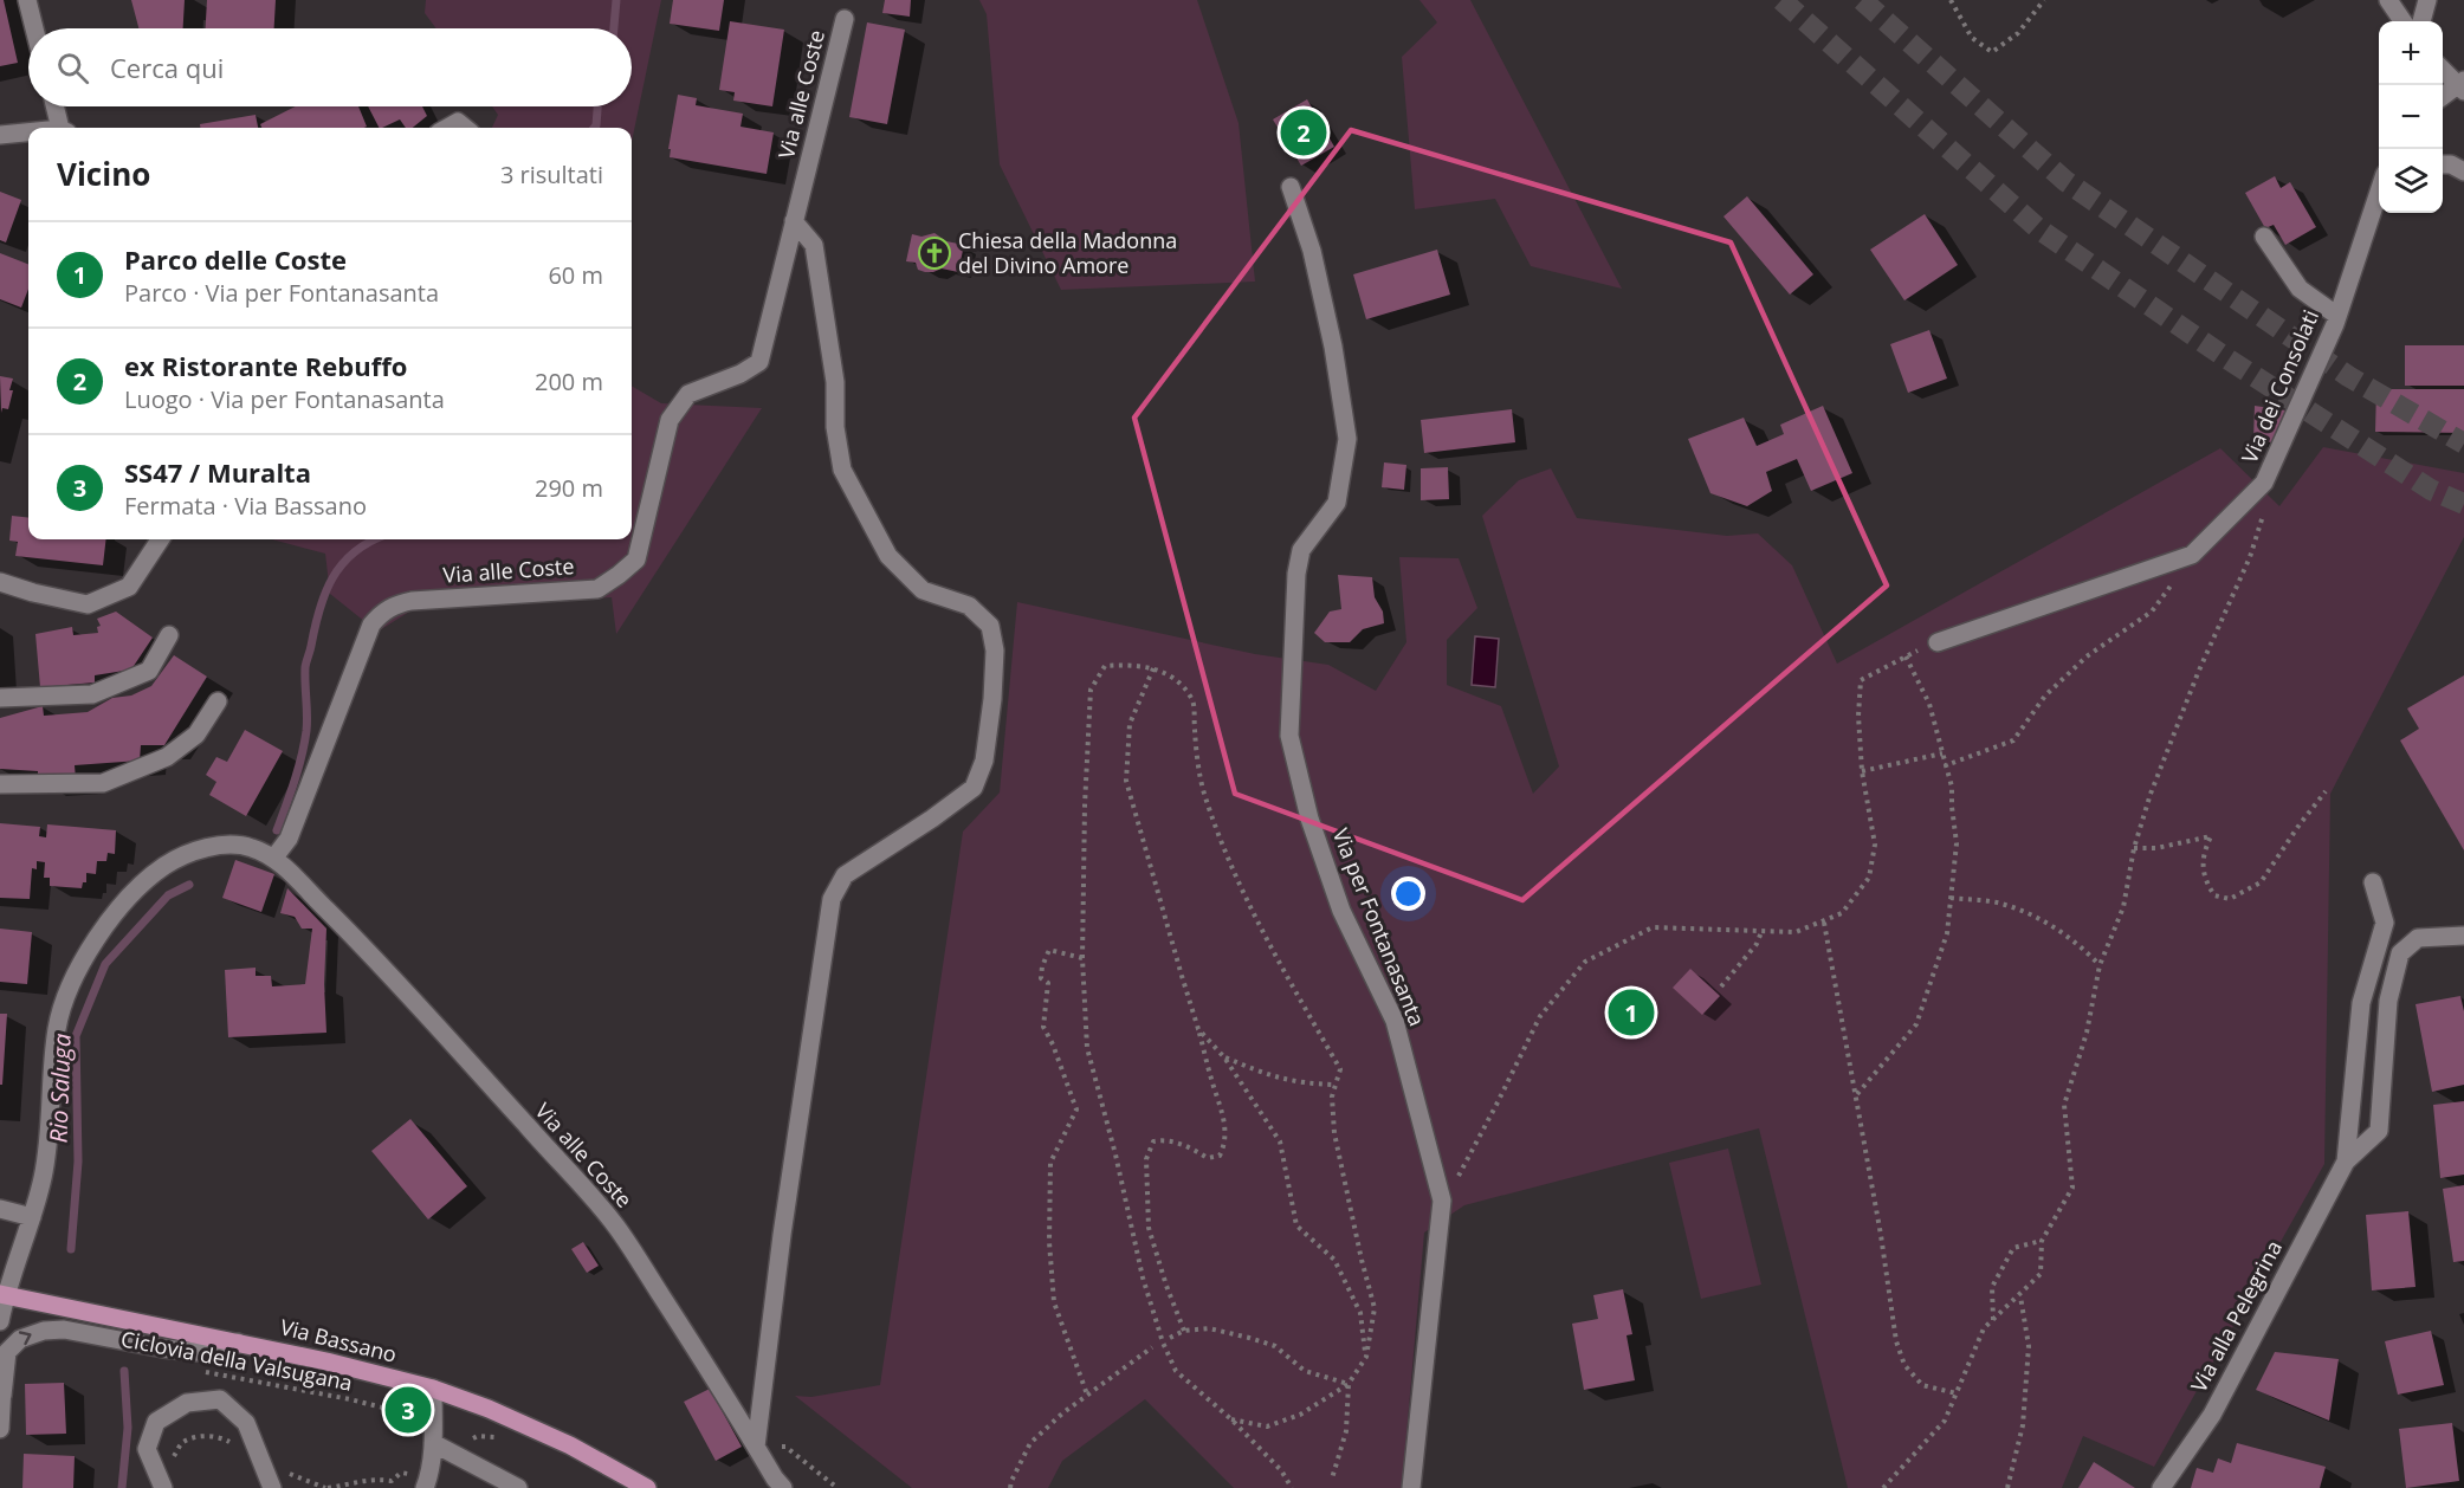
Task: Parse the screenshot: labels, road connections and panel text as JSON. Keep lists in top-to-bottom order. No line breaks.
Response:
{"streets":{"main road":["Via Bassano"],"street":["Via alle Coste","Via dei Consolati","Via per Fontanasanta","Via alla Pelegrina"],"path":["Ciclovia della Valsugana"]},"crossings":[["Via alle Coste","Via Bassano"]],"water":["Rio Saluga"],"places":{"church":["Chiesa della Madonna del Divino Amore"]},"page":{"map_buttons":["+","−"],"search":"Cerca qui","pins":["2","1","3"],"heading":["Vicino","3 risultati"],"list":[{"mark":"1","name":"Parco delle Coste","note":"Parco · Via per Fontanasanta","value":"60 m"},{"mark":"2","name":"ex Ristorante Rebuffo","note":"Luogo · Via per Fontanasanta","value":"200 m"},{"mark":"3","name":"SS47 / Muralta","note":"Fermata · Via Bassano","value":"290 m"}]}}
